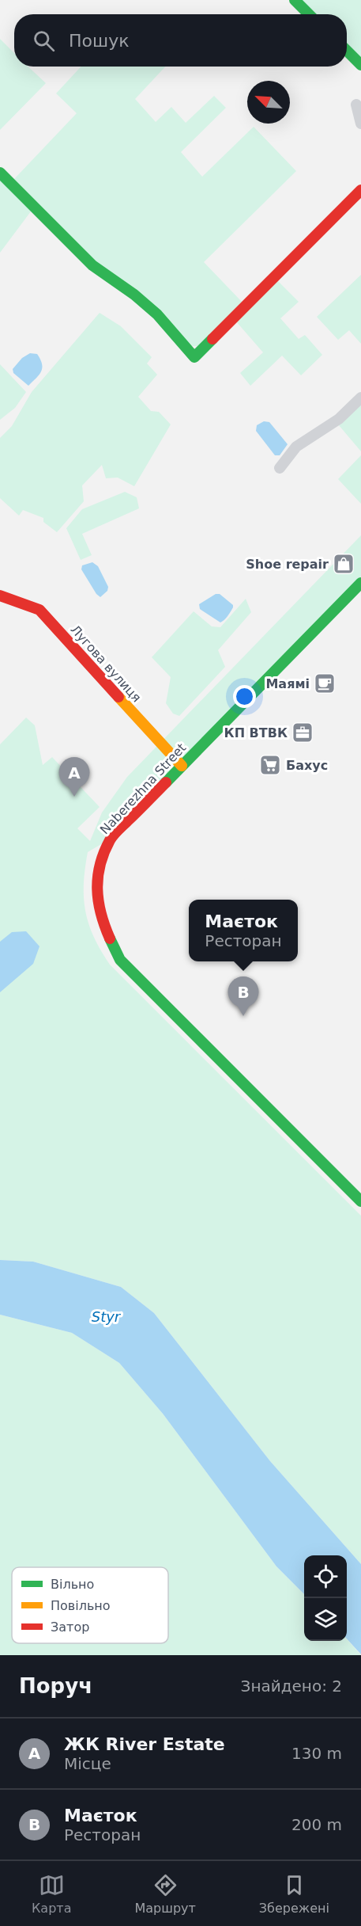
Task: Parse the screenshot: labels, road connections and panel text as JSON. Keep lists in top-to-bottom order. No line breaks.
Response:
{"streets":{"street":["Лугова вулиця","Naberezhna Street"]},"crossings":[["Лугова вулиця","Naberezhna Street"]],"water":["Styr"],"places":{"shop":["Shoe repair"],"cafe":["Маямі"],"office":["КП ВТВК"],"supermarket":["Бахус"]},"legend":["Вільно","Повільно","Затор"],"north":"top left","page":{"search":"Пошук","pins":["A","B"],"popup":["Маєток","Ресторан"],"heading":["Поруч","Знайдено: 2"],"list":[{"mark":"A","name":"ЖК River Estate","note":"Місце","value":"130 m"},{"mark":"B","name":"Маєток","note":"Ресторан","value":"200 m"}],"nav":["Карта","Маршрут","Збережені"]}}
